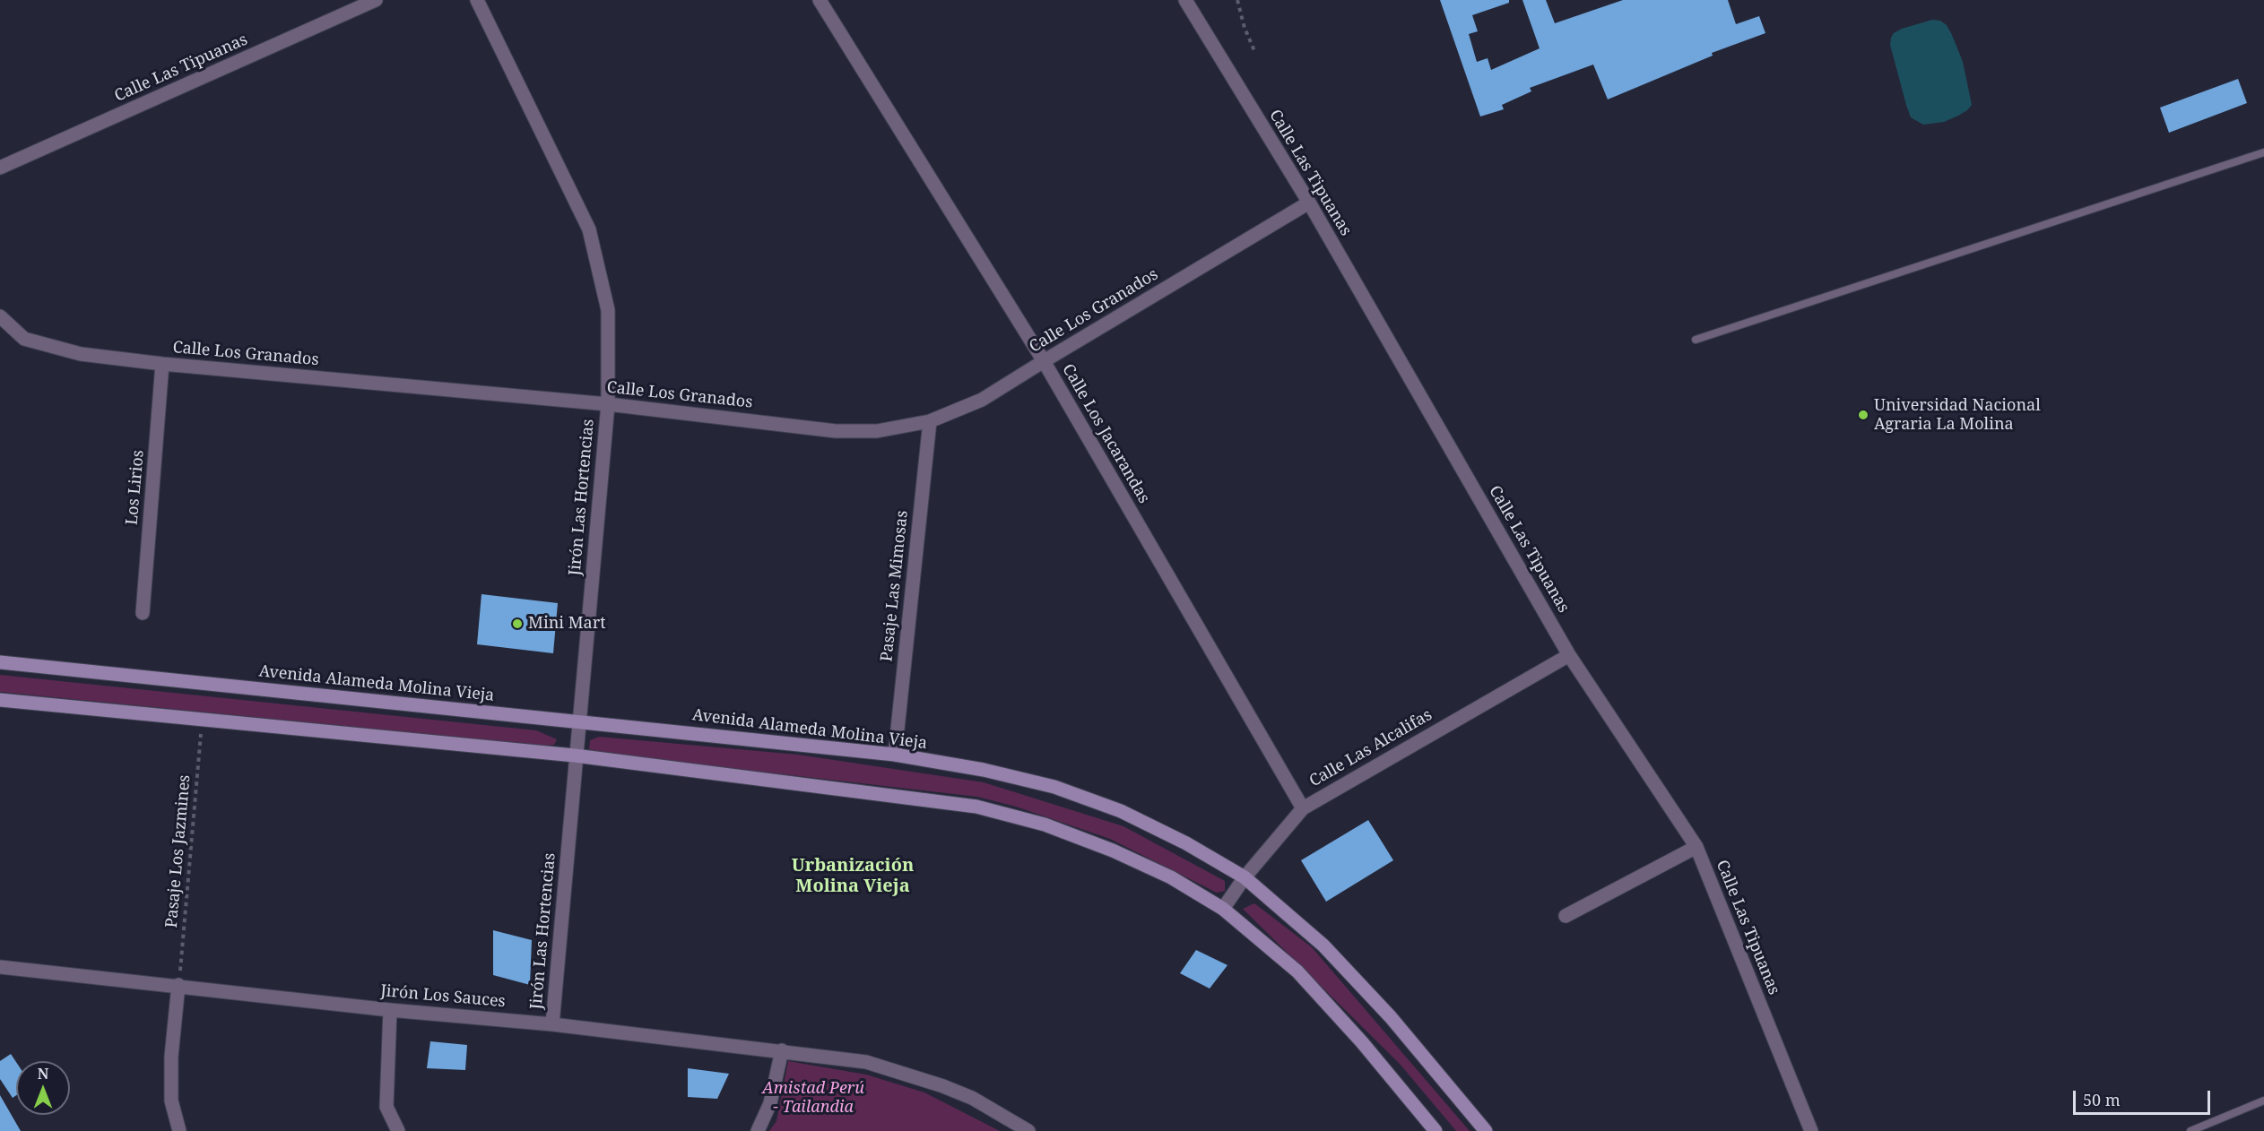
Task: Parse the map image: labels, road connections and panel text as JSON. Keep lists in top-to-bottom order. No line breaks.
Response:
{"streets":{"street":["Calle Las Tipuanas","Calle Los Granados","Calle Los Jacarandas","Los Lirios","Jirón Las Hortencias","Pasaje Las Mimosas","Avenida Alameda Molina Vieja","Calle Las Alcalifas","Jirón Los Sauces"],"path":["Pasaje Los Jazmines"]},"crossings":[["Calle Las Tipuanas","Calle Los Granados"],["Calle Las Tipuanas","Calle Las Alcalifas"],["Calle Los Granados","Calle Los Jacarandas"],["Calle Los Granados","Los Lirios"],["Calle Los Granados","Jirón Las Hortencias"],["Calle Los Granados","Pasaje Las Mimosas"],["Calle Los Jacarandas","Calle Las Alcalifas"],["Jirón Las Hortencias","Avenida Alameda Molina Vieja"],["Jirón Las Hortencias","Jirón Los Sauces"],["Pasaje Las Mimosas","Avenida Alameda Molina Vieja"],["Avenida Alameda Molina Vieja","Calle Las Alcalifas"],["Pasaje Los Jazmines","Jirón Los Sauces"]],"districts":["Urbanización Molina Vieja"],"parks":["Amistad Perú - Tailandia"],"places":["Universidad Nacional Agraria La Molina","Mini Mart"],"scale_bar":"50 m","north":"top"}
